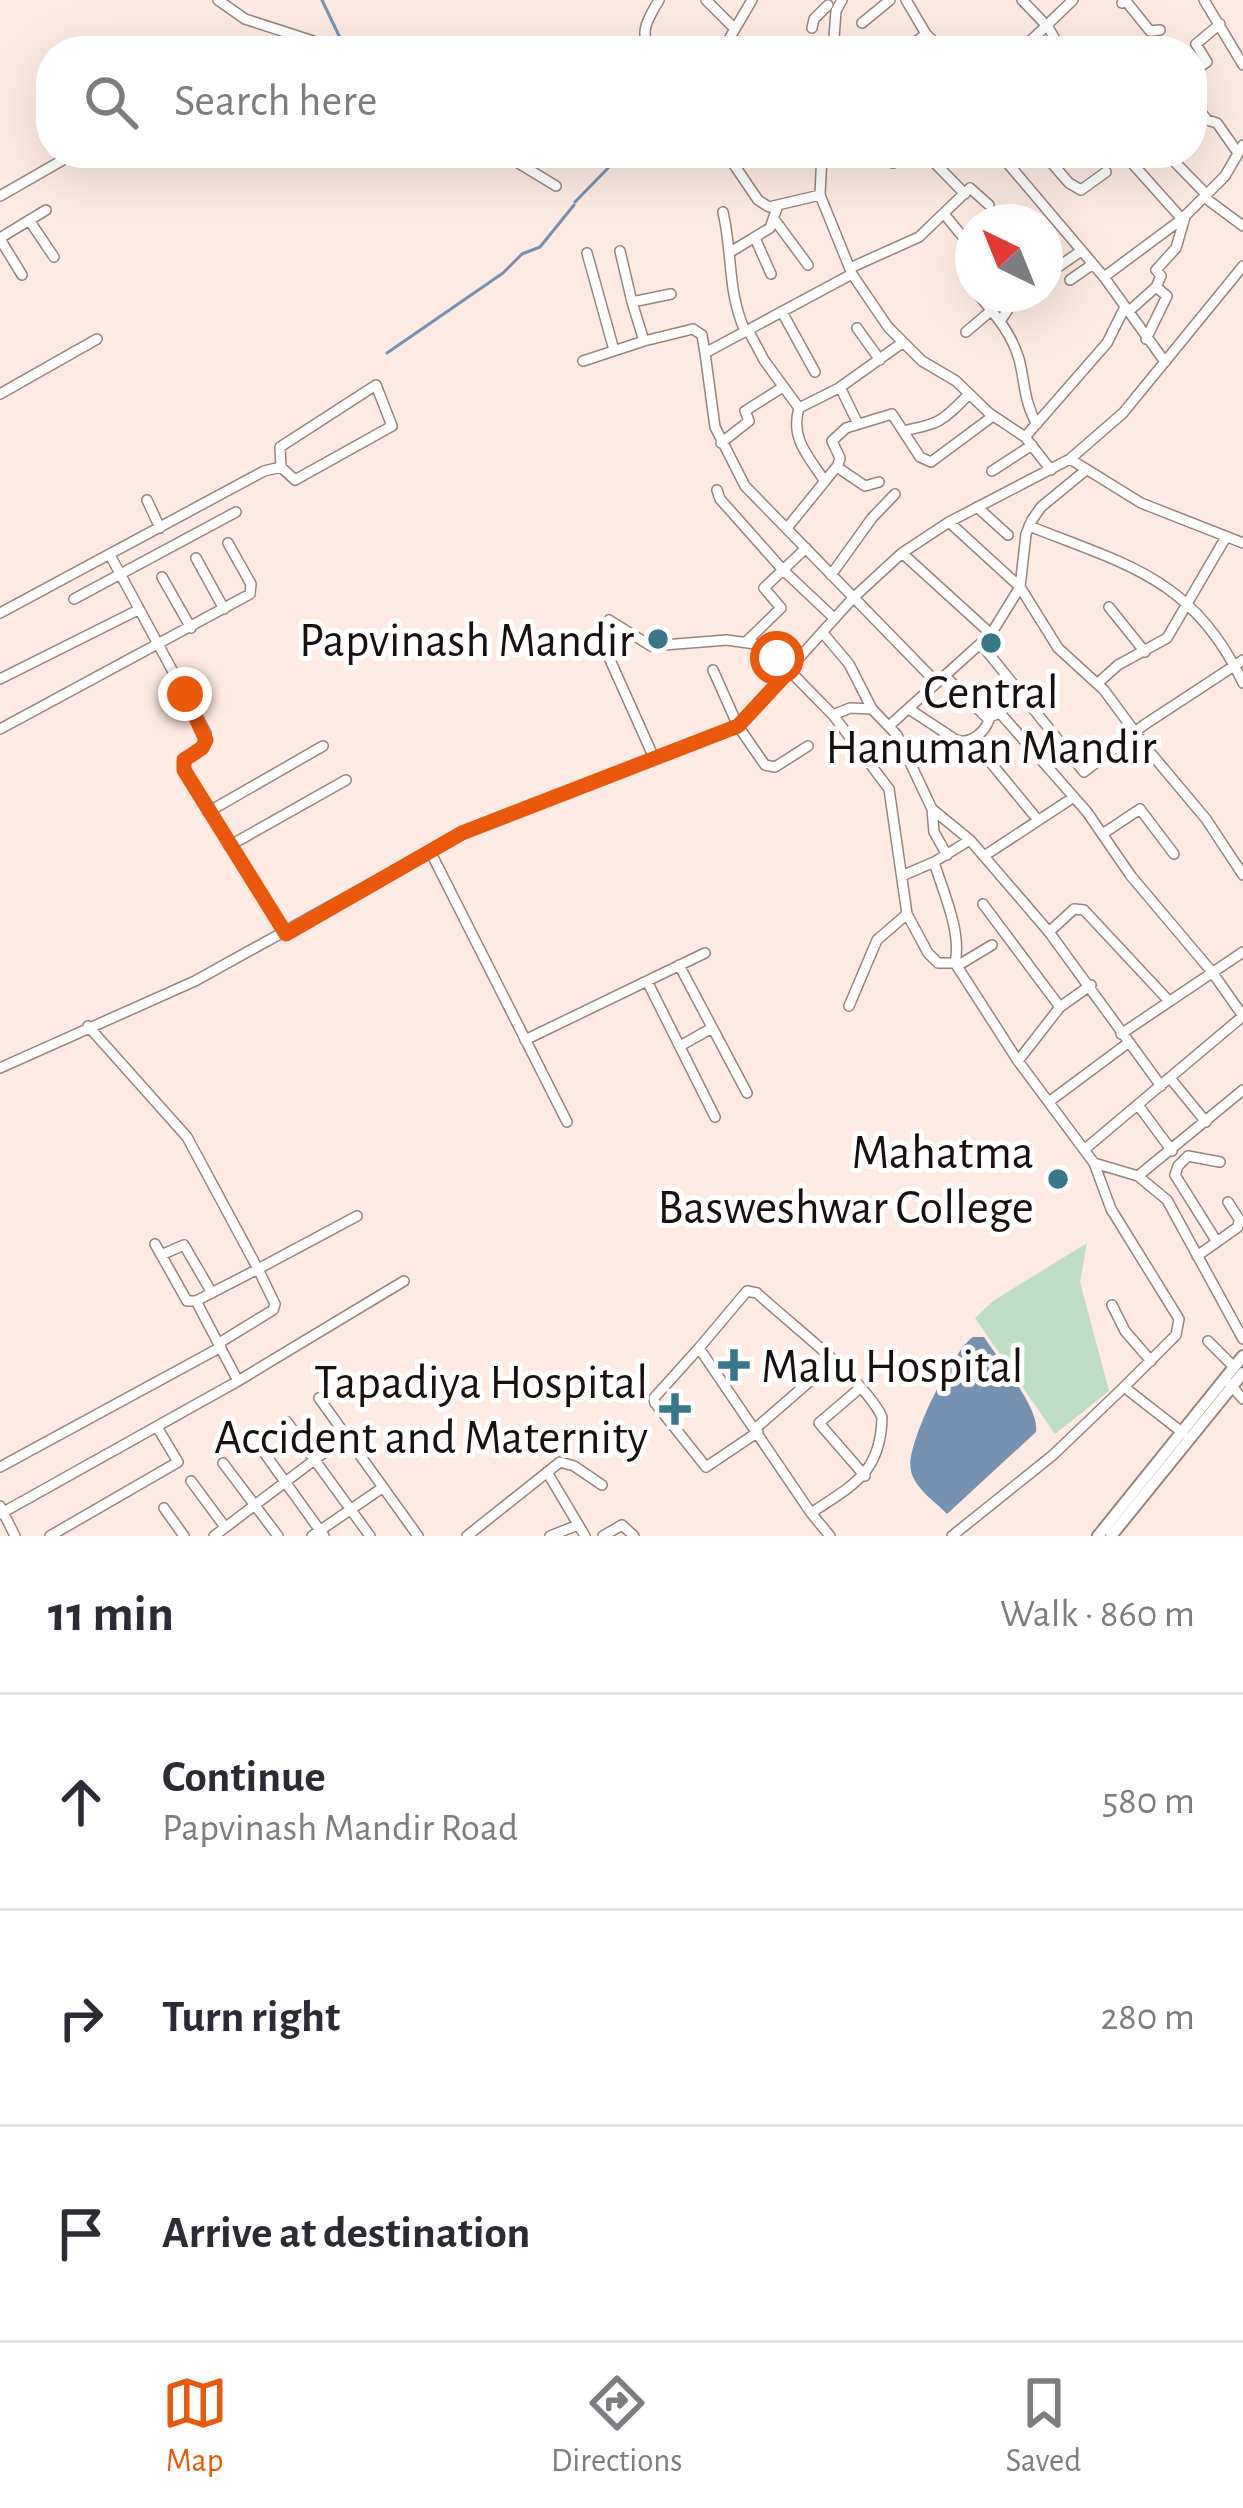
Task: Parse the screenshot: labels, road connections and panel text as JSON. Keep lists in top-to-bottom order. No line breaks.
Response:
{"places":{"other":["Papvinash Mandir","Central Hanuman Mandir","Mahatma Basweshwar College"],"health":["Malu Hospital","Tapadiya Hospital Accident and Maternity"]},"north":"top left","page":{"search":"Search here","heading":["11 min","Walk · 860 m"],"list":[["Continue","Papvinash Mandir Road","580 m"],["Turn right","280 m"],"Arrive at destination"],"nav":["Map","Directions","Saved"]}}
